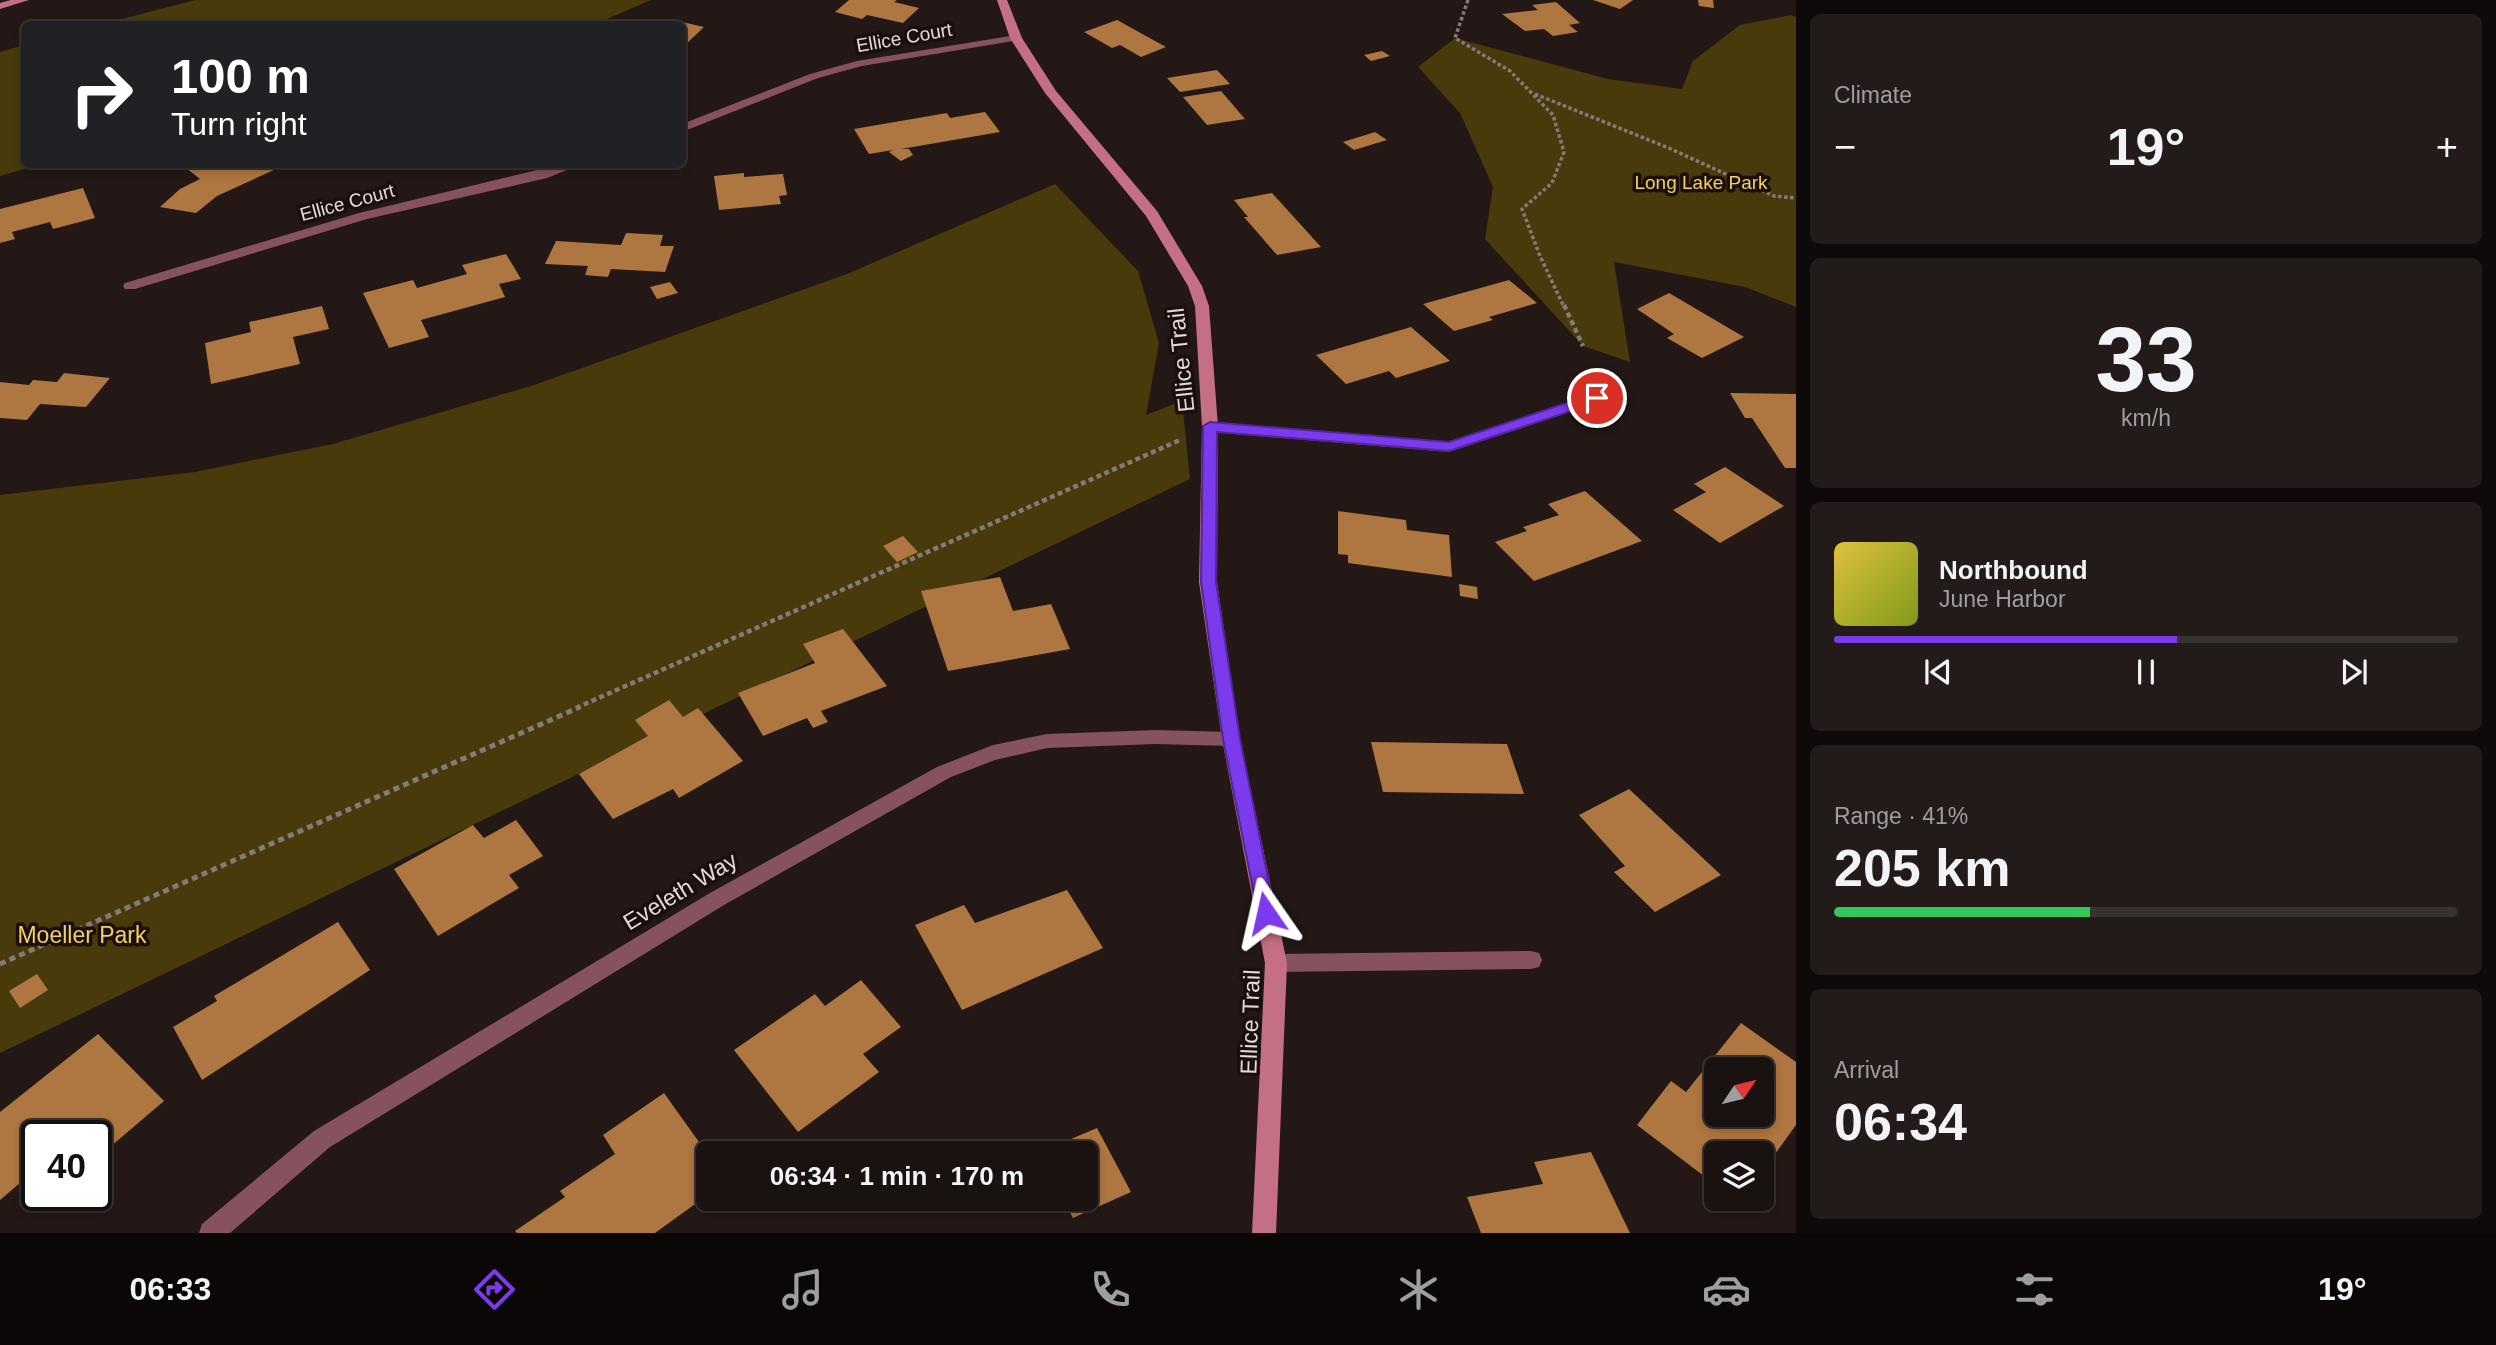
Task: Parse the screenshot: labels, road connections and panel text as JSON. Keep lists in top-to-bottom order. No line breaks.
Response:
{"streets":{"street":["Ellice Court","Ellice Trail","Eveleth Way"]},"crossings":[["Ellice Court","Ellice Trail"],["Ellice Trail","Eveleth Way"]],"parks":["Long Lake Park","Moeller Park"],"north":"top right","page":{"tile":["Climate",["33","km/h"],["Range · 41%","205 km"],["Arrival","06:34"]],"turn":["100 m","Turn right"],"heat":["−","19°","+"],"song":["Northbound","June Harbor"],"limit":"40","trip":"06:34 · 1 min · 170 m","tabs":["06:33","19°"]}}
